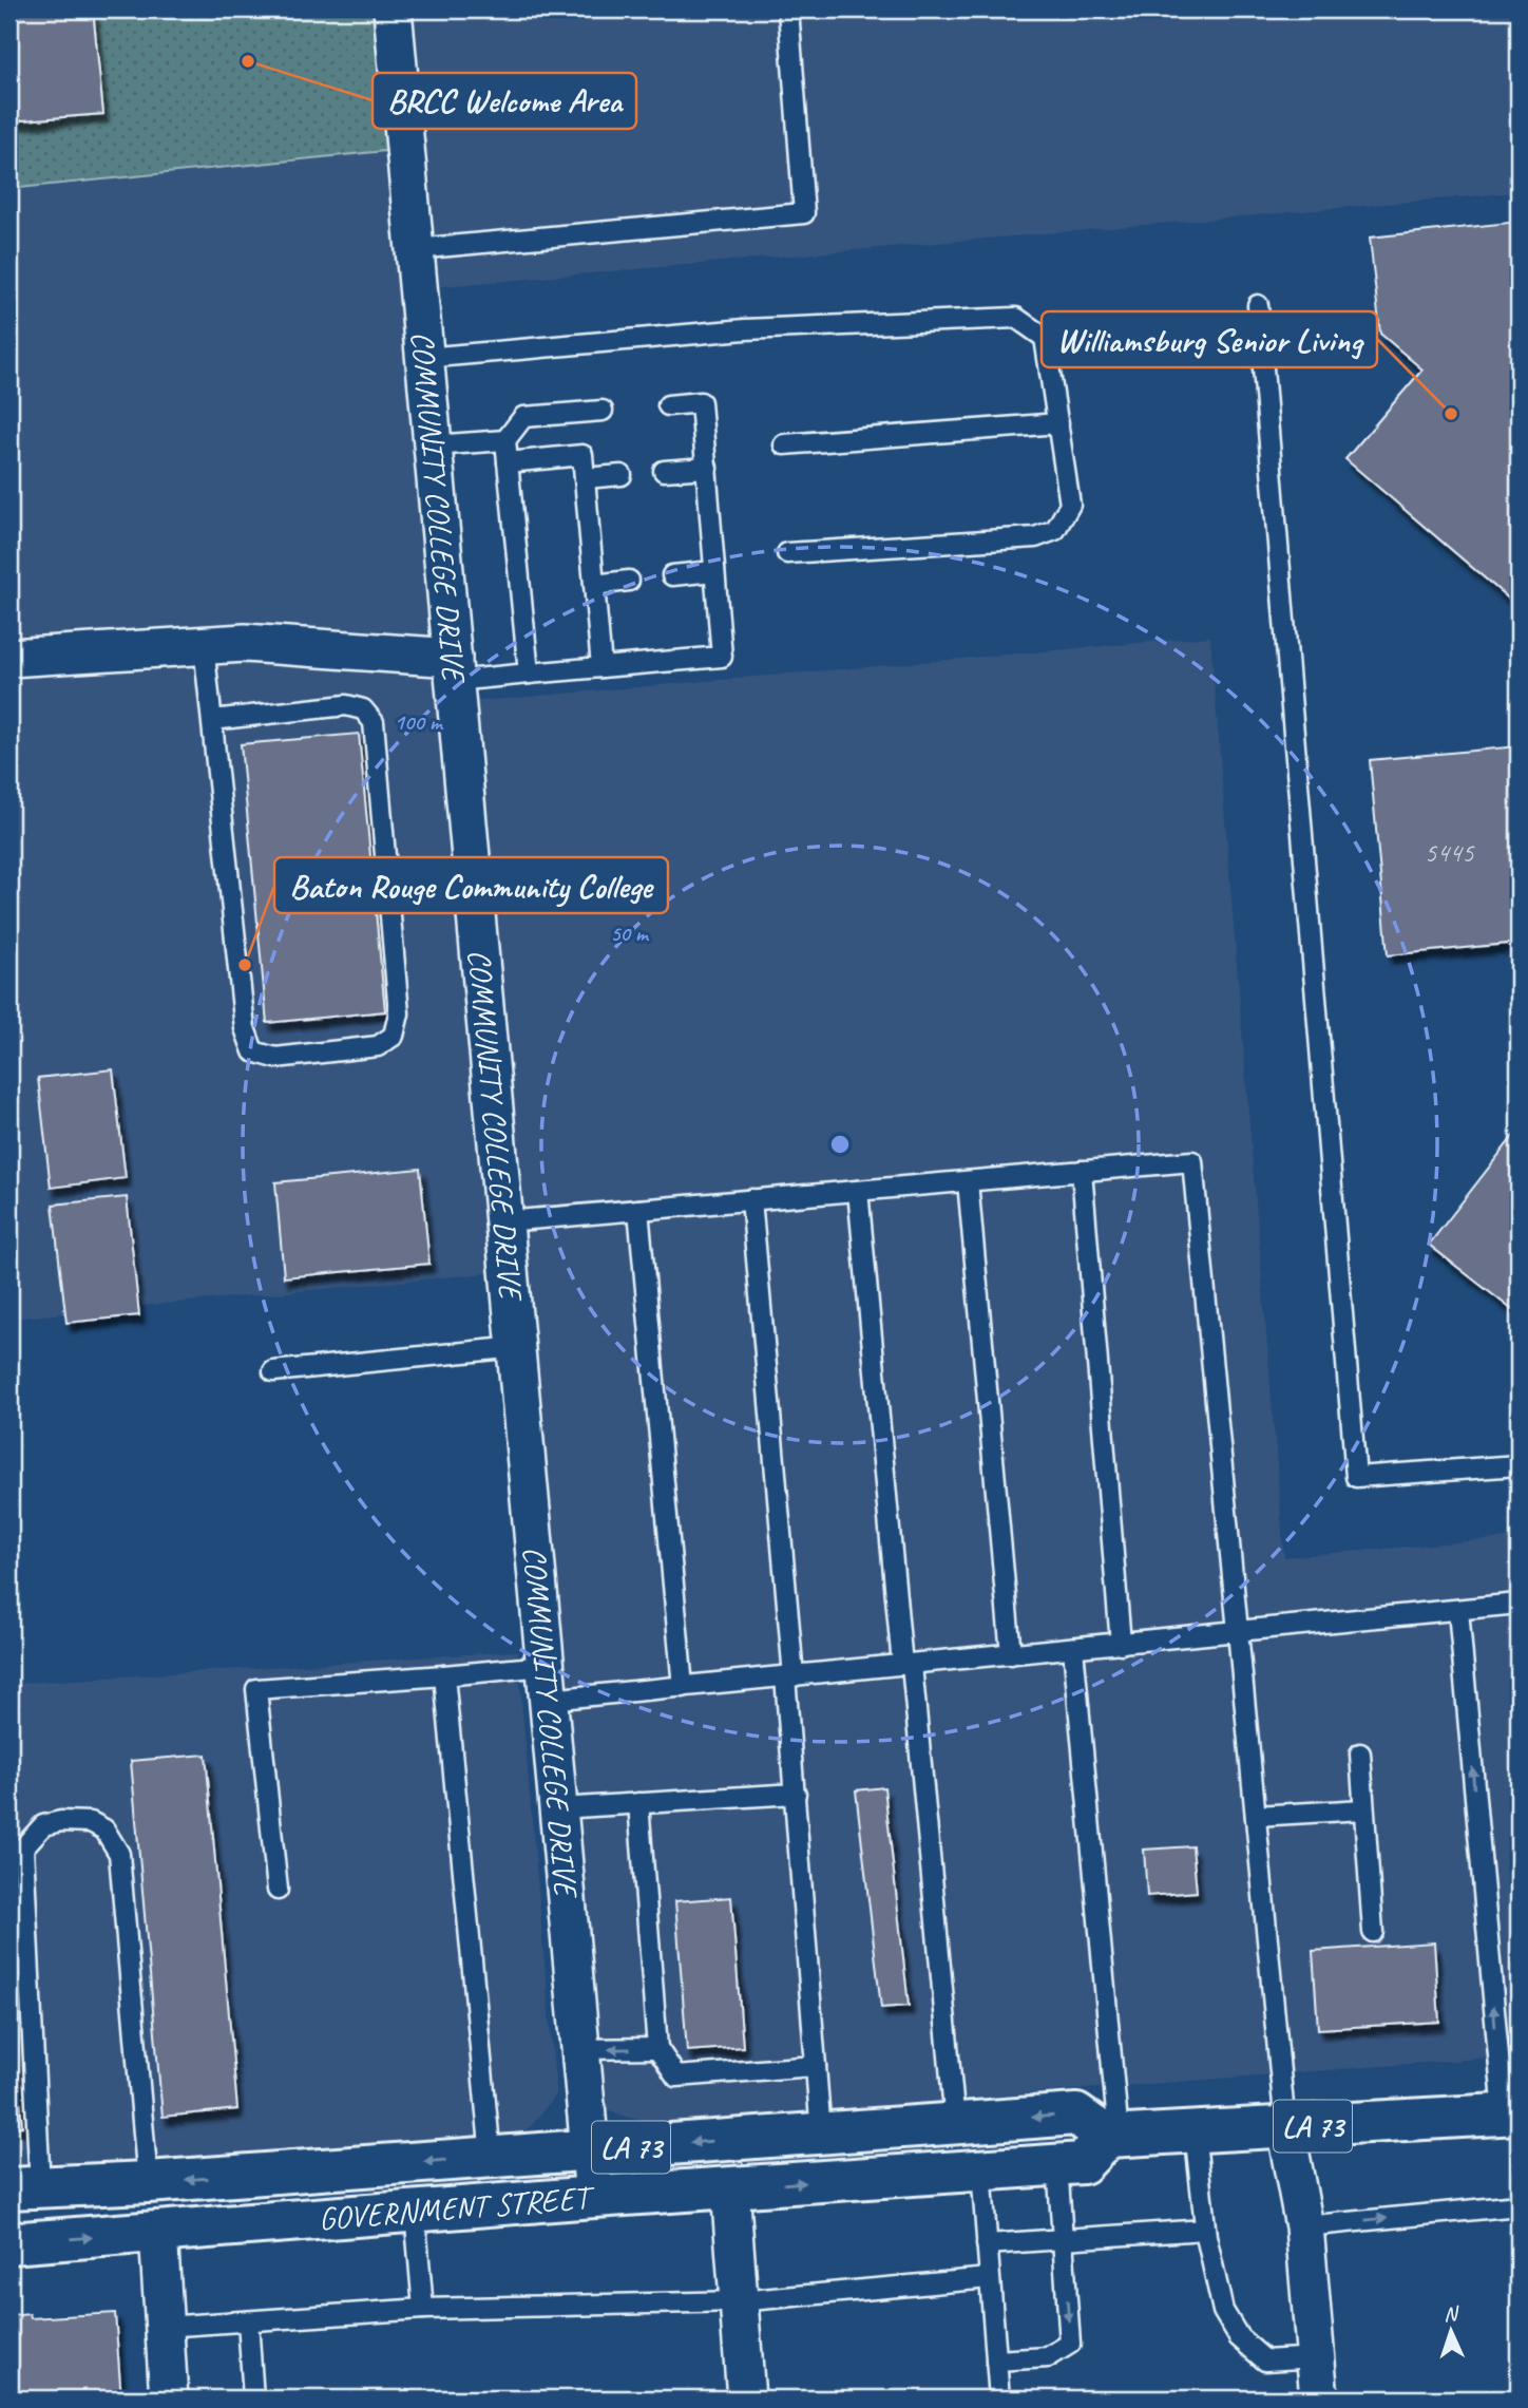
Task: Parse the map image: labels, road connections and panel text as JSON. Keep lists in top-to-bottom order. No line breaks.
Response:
{"streets":{"main road":["LA 73","GOVERNMENT STREET"],"street":["COMMUNITY COLLEGE DRIVE"]},"crossings":[["COMMUNITY COLLEGE DRIVE","GOVERNMENT STREET"],["LA 73","GOVERNMENT STREET"]],"places":["BRCC Welcome Area","Williamsburg Senior Living","Baton Rouge Community College"],"house_numbers":["5445"],"north":"top","rings":["100 m","50 m"]}
